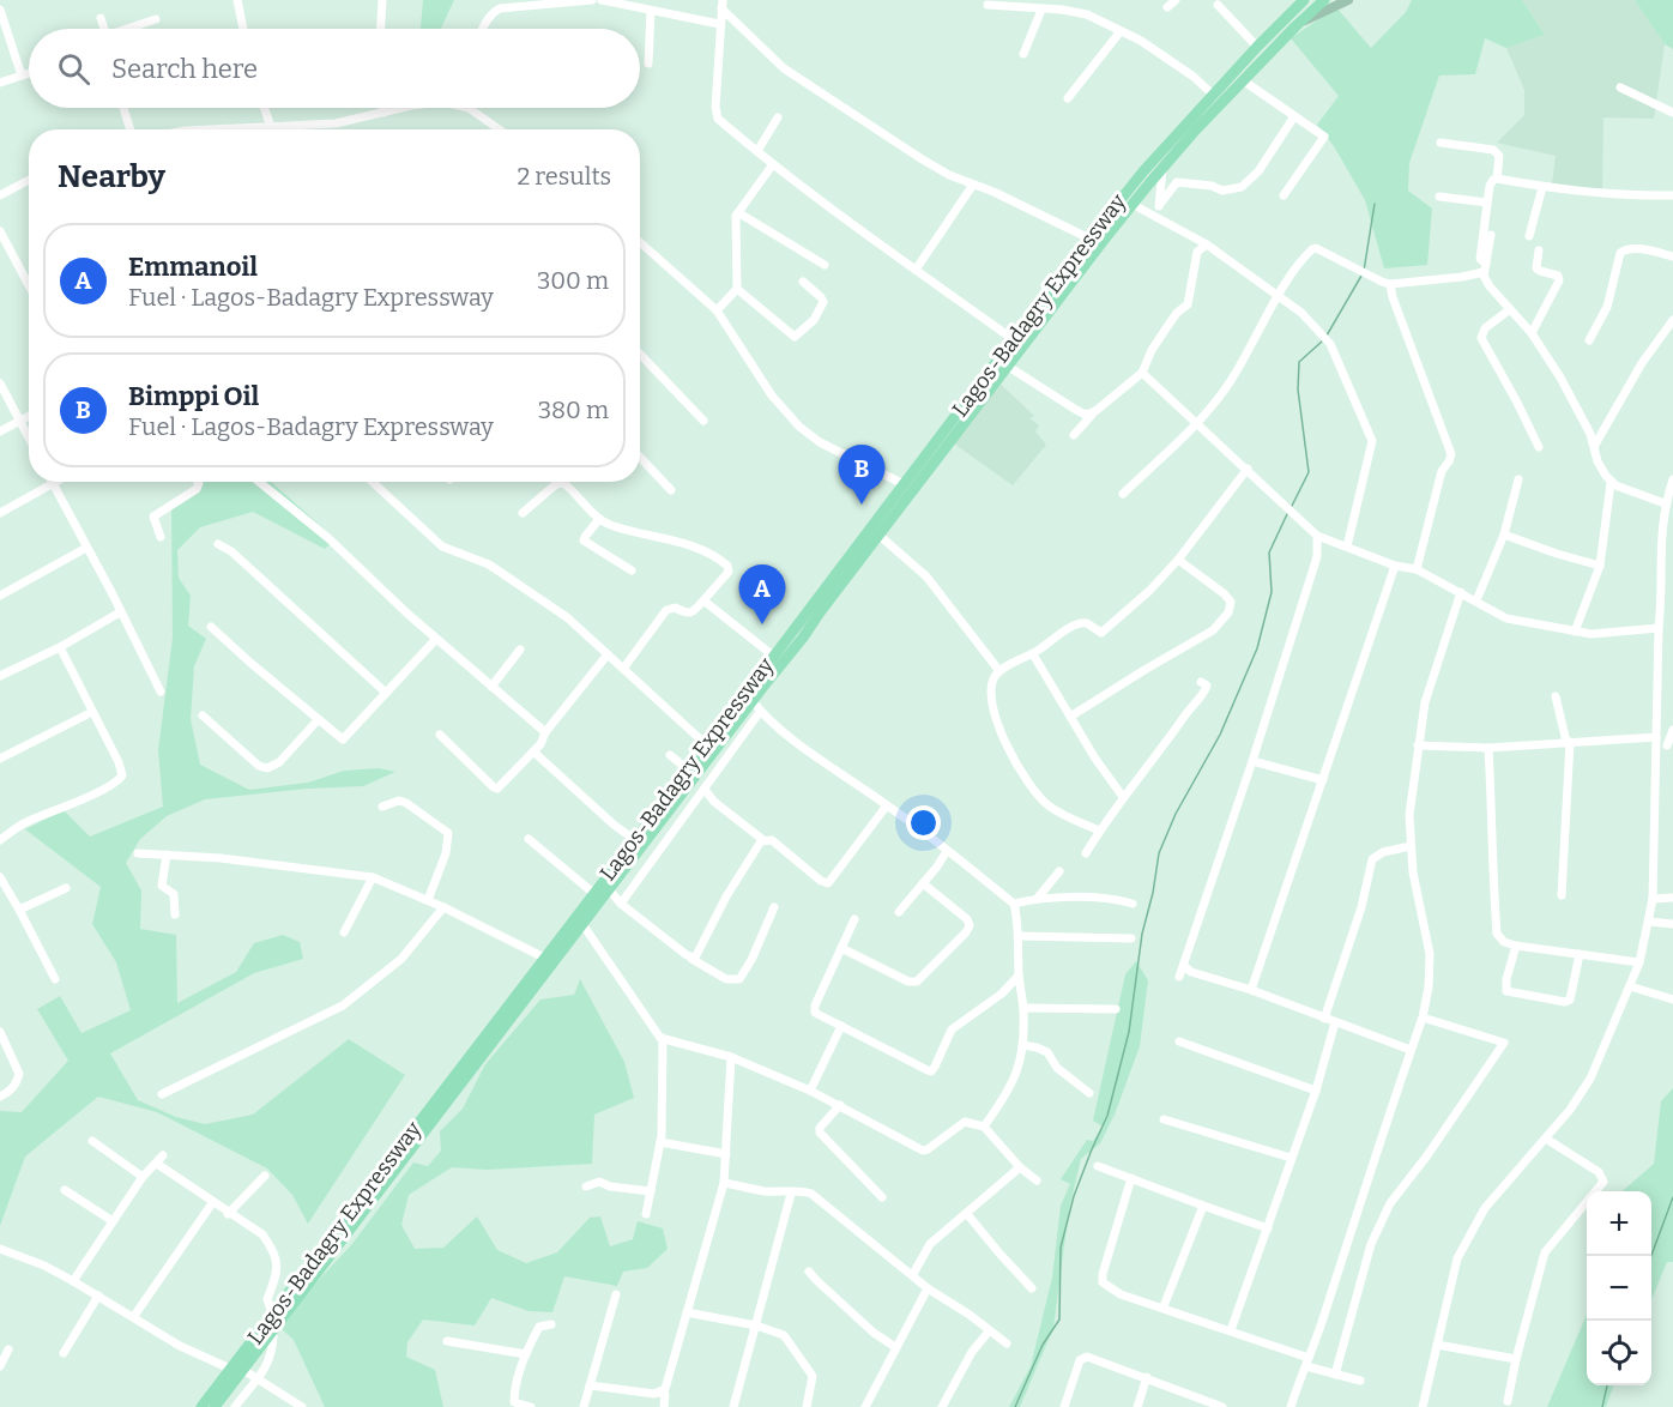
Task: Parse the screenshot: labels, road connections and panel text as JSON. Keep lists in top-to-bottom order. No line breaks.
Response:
{"streets":{"highway":["Lagos-Badagry Expressway"]},"page":{"search":"Search here","heading":["Nearby","2 results"],"list":[{"mark":"A","name":"Emmanoil","note":"Fuel · Lagos-Badagry Expressway","value":"300 m"},{"mark":"B","name":"Bimppi Oil","note":"Fuel · Lagos-Badagry Expressway","value":"380 m"}],"pins":["B","A"],"map_buttons":["+","−"]}}
